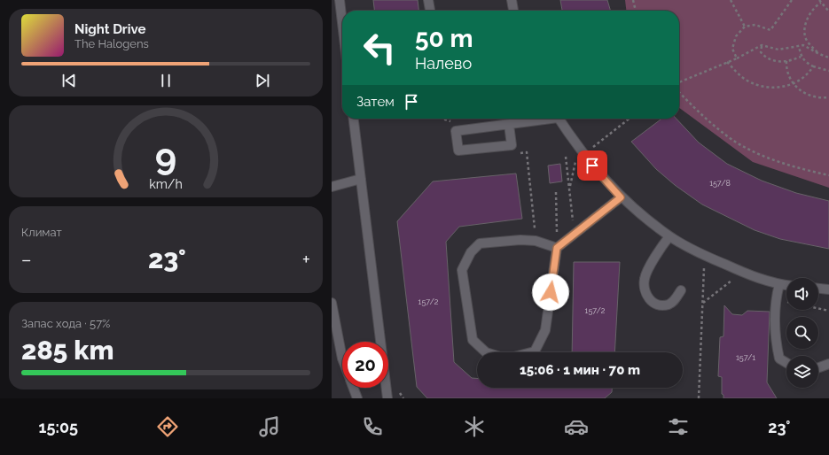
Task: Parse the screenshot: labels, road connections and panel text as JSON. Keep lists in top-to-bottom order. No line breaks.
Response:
{"house_numbers":["157/8","157/2","157/2","157/1"],"page":{"turn":["50 m","Налево"],"song":["Night Drive","The Halogens"],"then":"Затем","tile":["Климат",["Запас хода · 57%","285 km"]],"heat":["−","23°","+"],"limit":"20","trip":"15:06 · 1 мин · 70 m","tabs":["15:05","23°"],"gauge":["9","km/h"]}}
